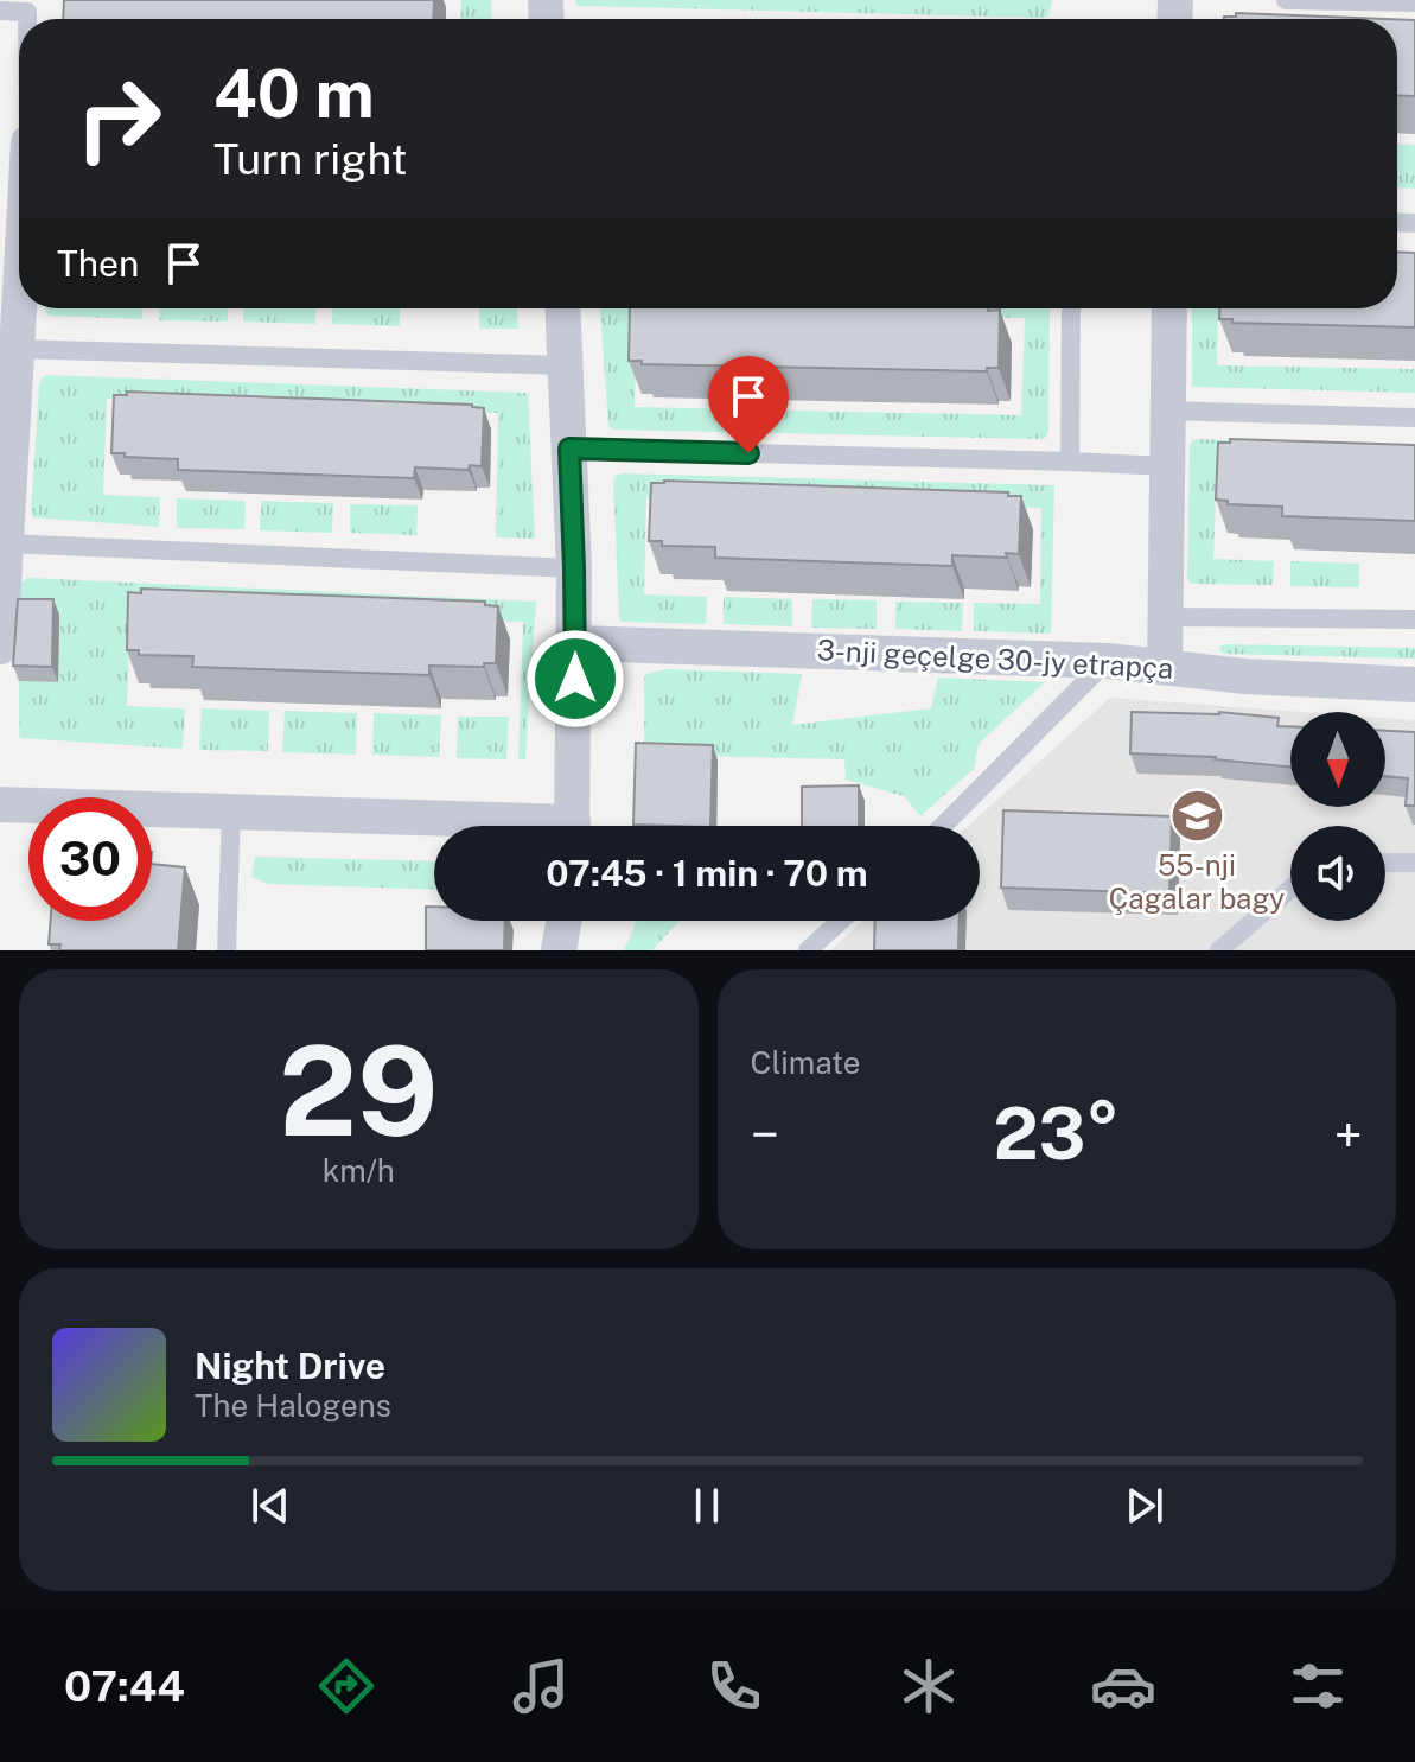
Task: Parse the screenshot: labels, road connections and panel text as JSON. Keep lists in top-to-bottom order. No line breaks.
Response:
{"streets":{"street":["3-nji geçelge 30-jy etrapça"]},"places":{"school or university":["55-nji Çagalar bagy"]},"north":"bottom","page":{"turn":["40 m","Turn right"],"then":"Then","limit":"30","trip":"07:45 · 1 min · 70 m","tile":[["29","km/h"],"Climate"],"heat":["−","23°","+"],"song":["Night Drive","The Halogens"],"tabs":"07:44"}}
